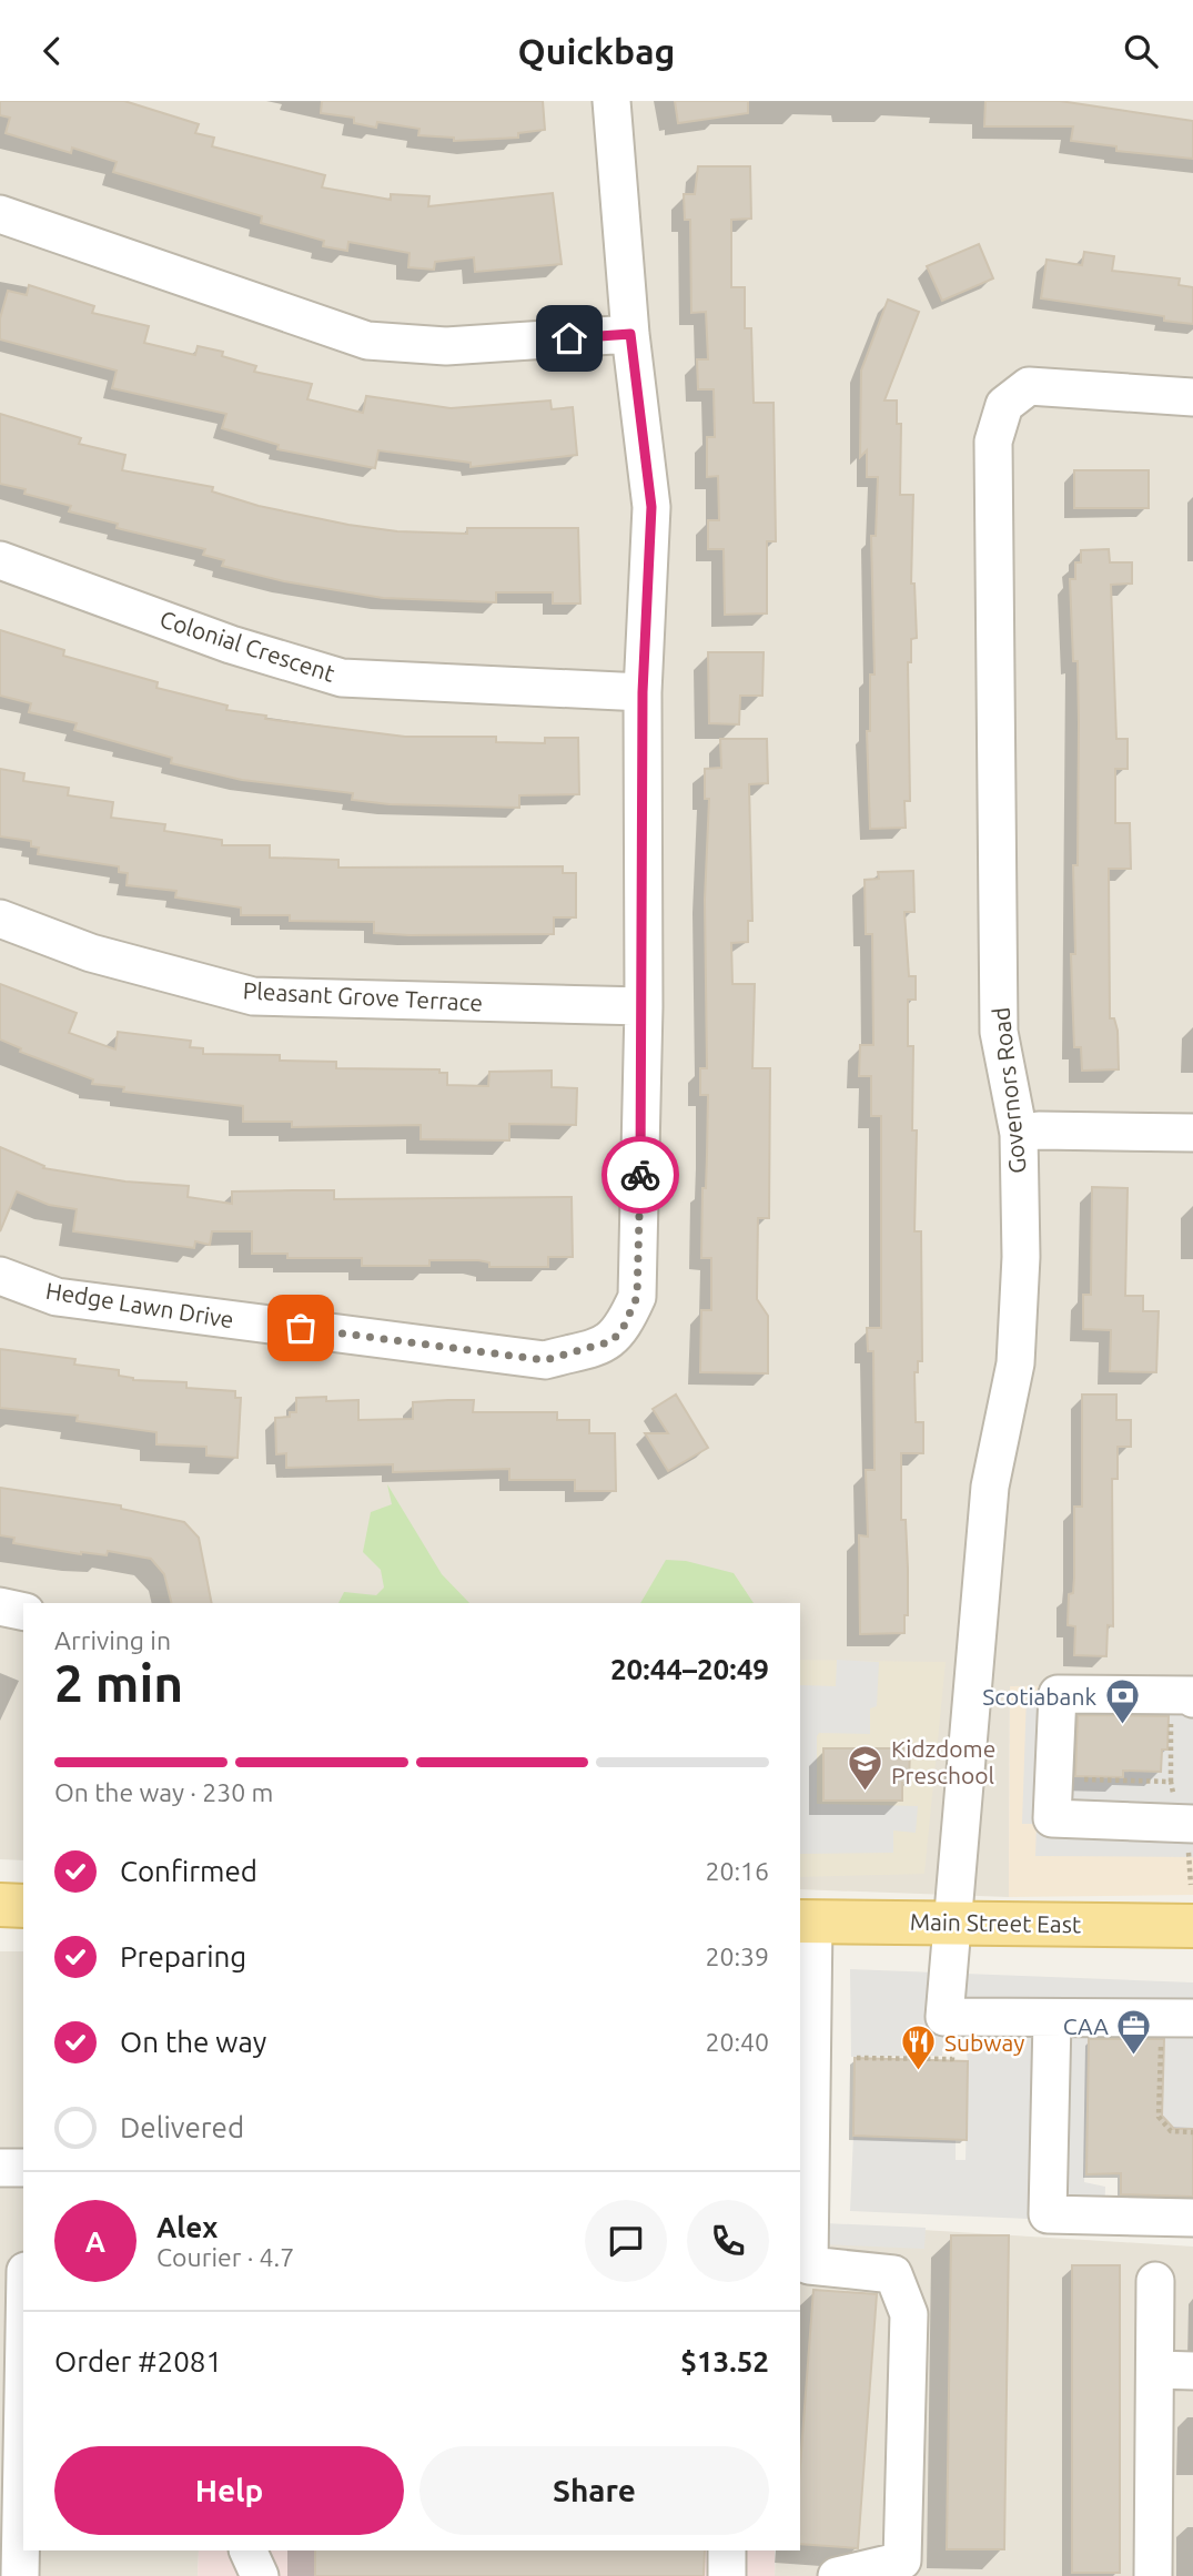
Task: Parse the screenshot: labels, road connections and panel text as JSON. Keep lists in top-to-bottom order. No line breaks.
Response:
{"streets":{"main road":["Main Street East"],"street":["Colonial Crescent","Pleasant Grove Terrace","Governors Road","Hedge Lawn Drive"]},"crossings":[["Colonial Crescent","Hedge Lawn Drive"],["Pleasant Grove Terrace","Hedge Lawn Drive"],["Governors Road","Main Street East"]],"places":{"bank":["Scotiabank"],"school or university":["Kidzdome Preschool"],"office":["CAA"],"restaurant":["Subway"]},"page":{"header":"Quickbag","heading":["2 min","Arriving in","20:44–20:49"],"panel":["Alex","Courier · 4.7","Order #2081","$13.52"],"bar":"On the way · 230 m","list":[["Confirmed","20:16"],["Preparing","20:39"],["On the way","20:40"],"Delivered"],"round":"A","buttons":["Help","Share"]}}
